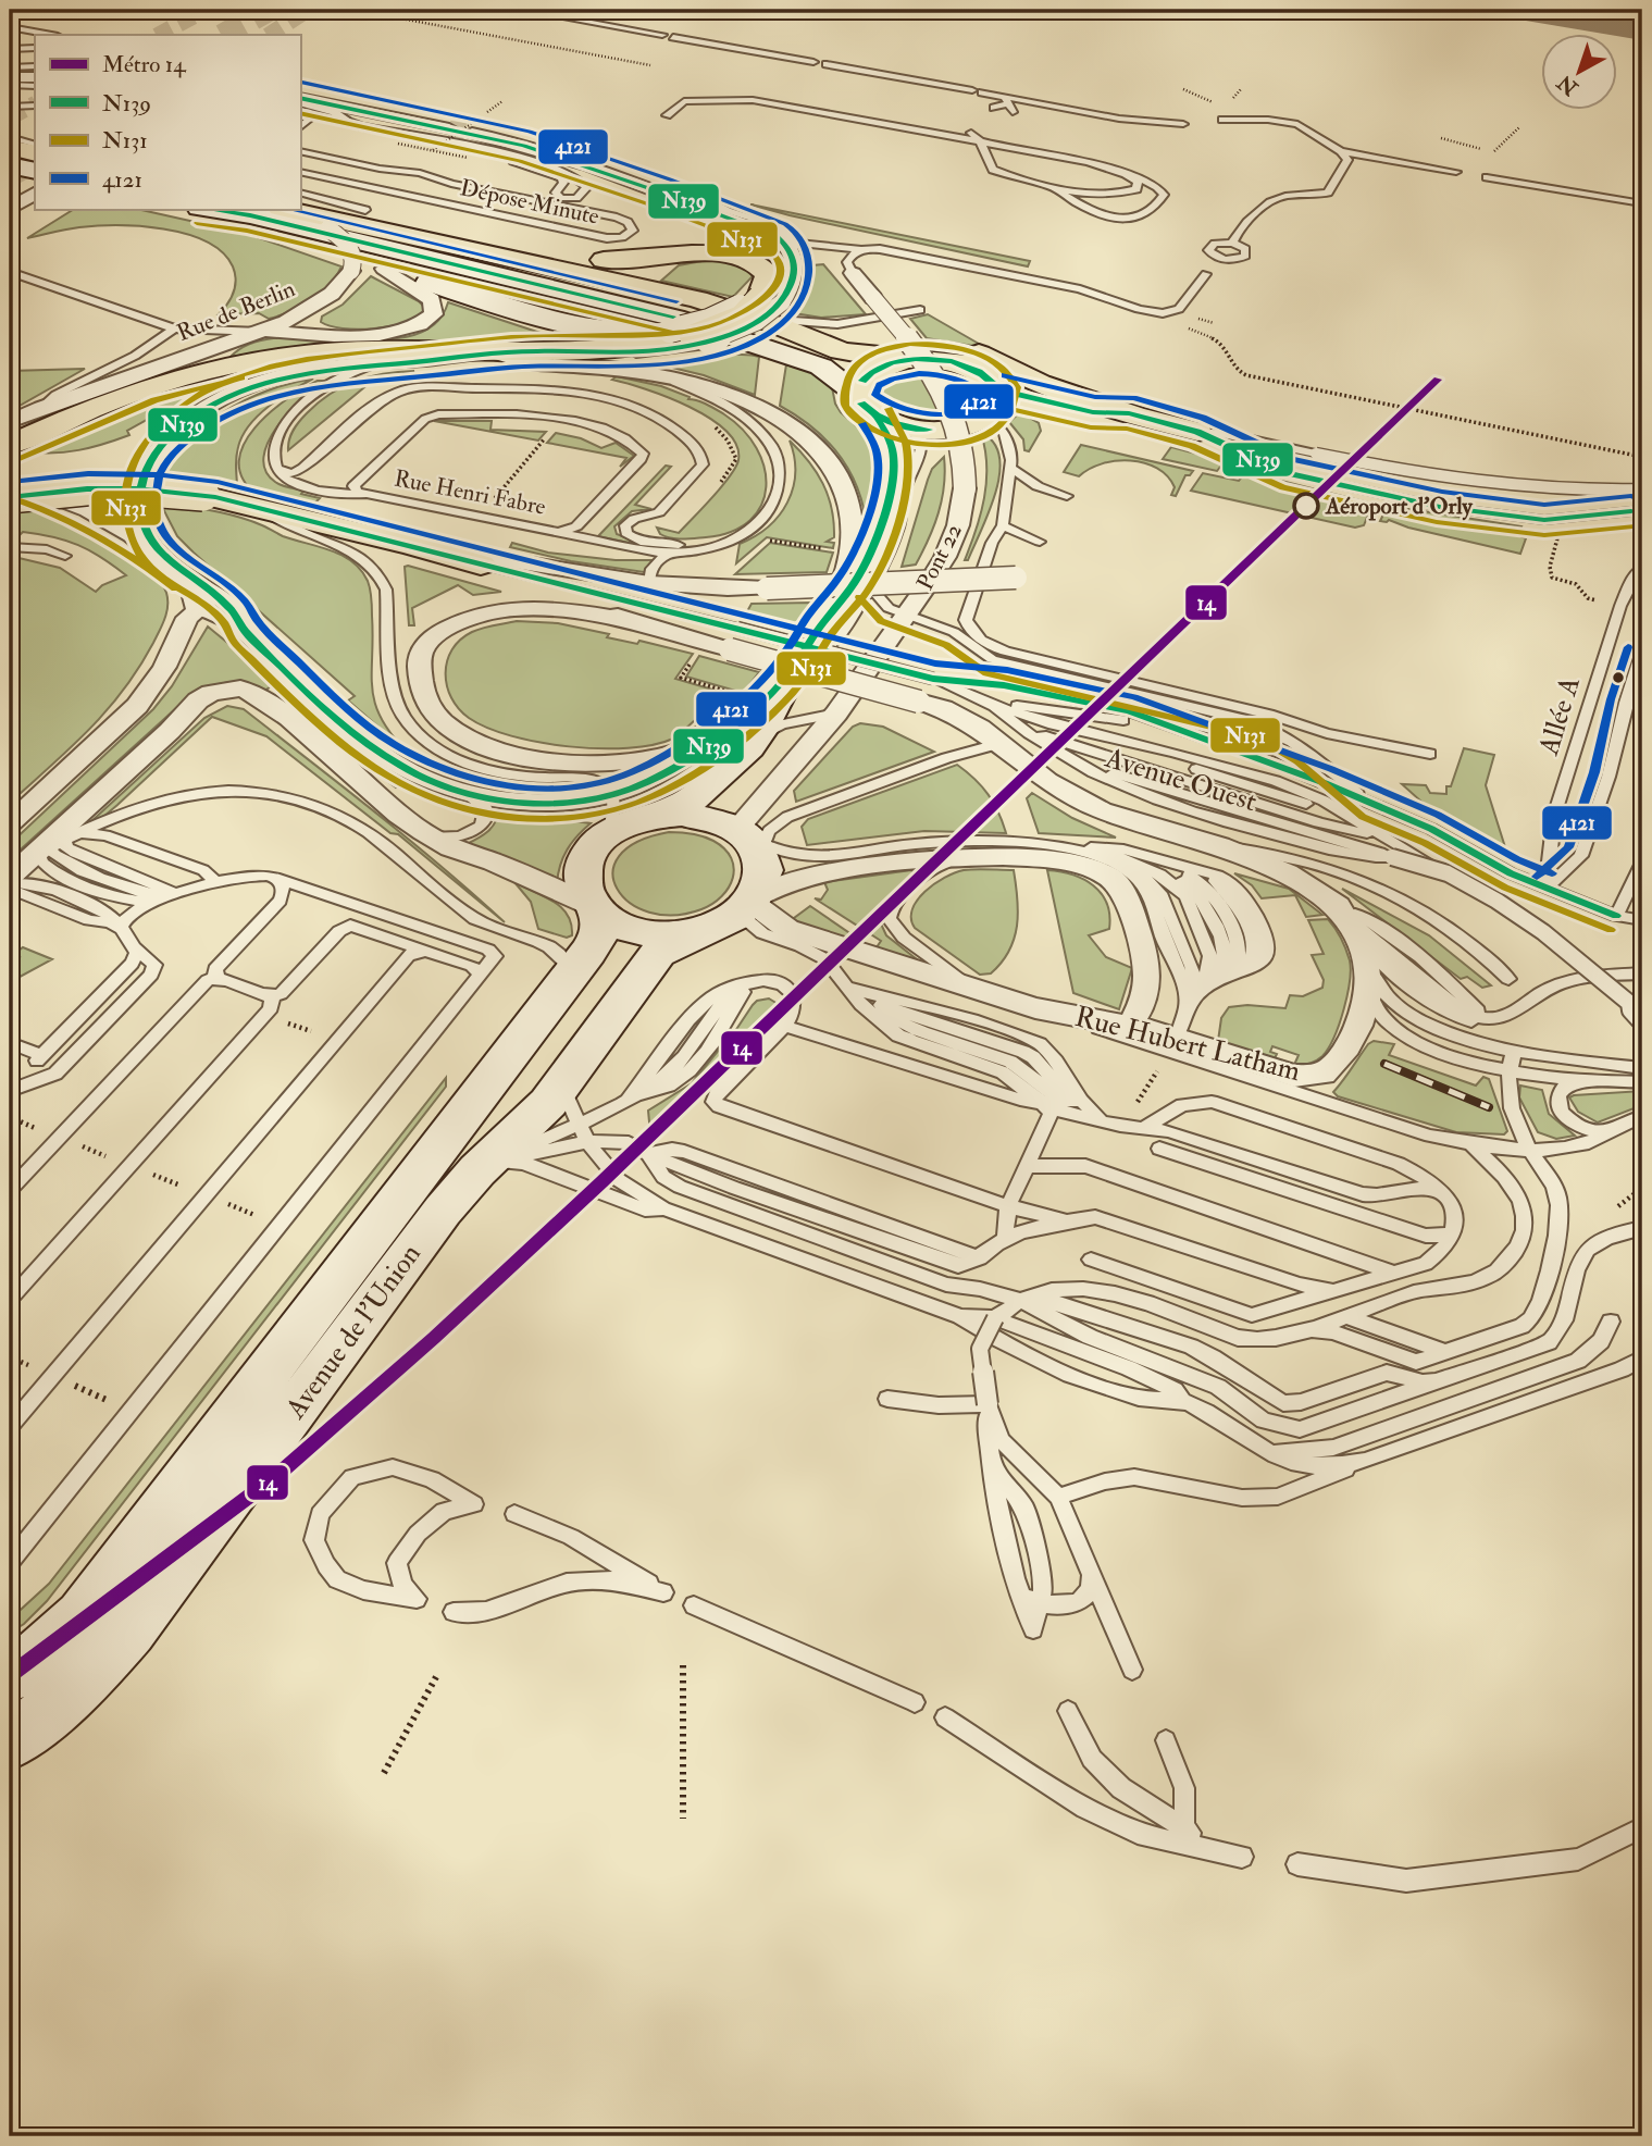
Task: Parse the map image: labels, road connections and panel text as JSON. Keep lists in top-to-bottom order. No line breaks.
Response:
{"streets":{"main road":["Avenue Ouest"],"street":["Rue de Berlin","Pont 22","Rue Hubert Latham","Avenue de l'Union"],"lane":["Dépose Minute","Rue Henri Fabre","Allée A"]},"crossings":[["Rue Hubert Latham","Avenue de l'Union"]],"places":["Aéroport d'Orly"],"lines":["transit line 4121","transit line N139","transit line N131","metro line 14"],"legend":["Métro 14","N139","N131","4121"],"north":"bottom left"}
